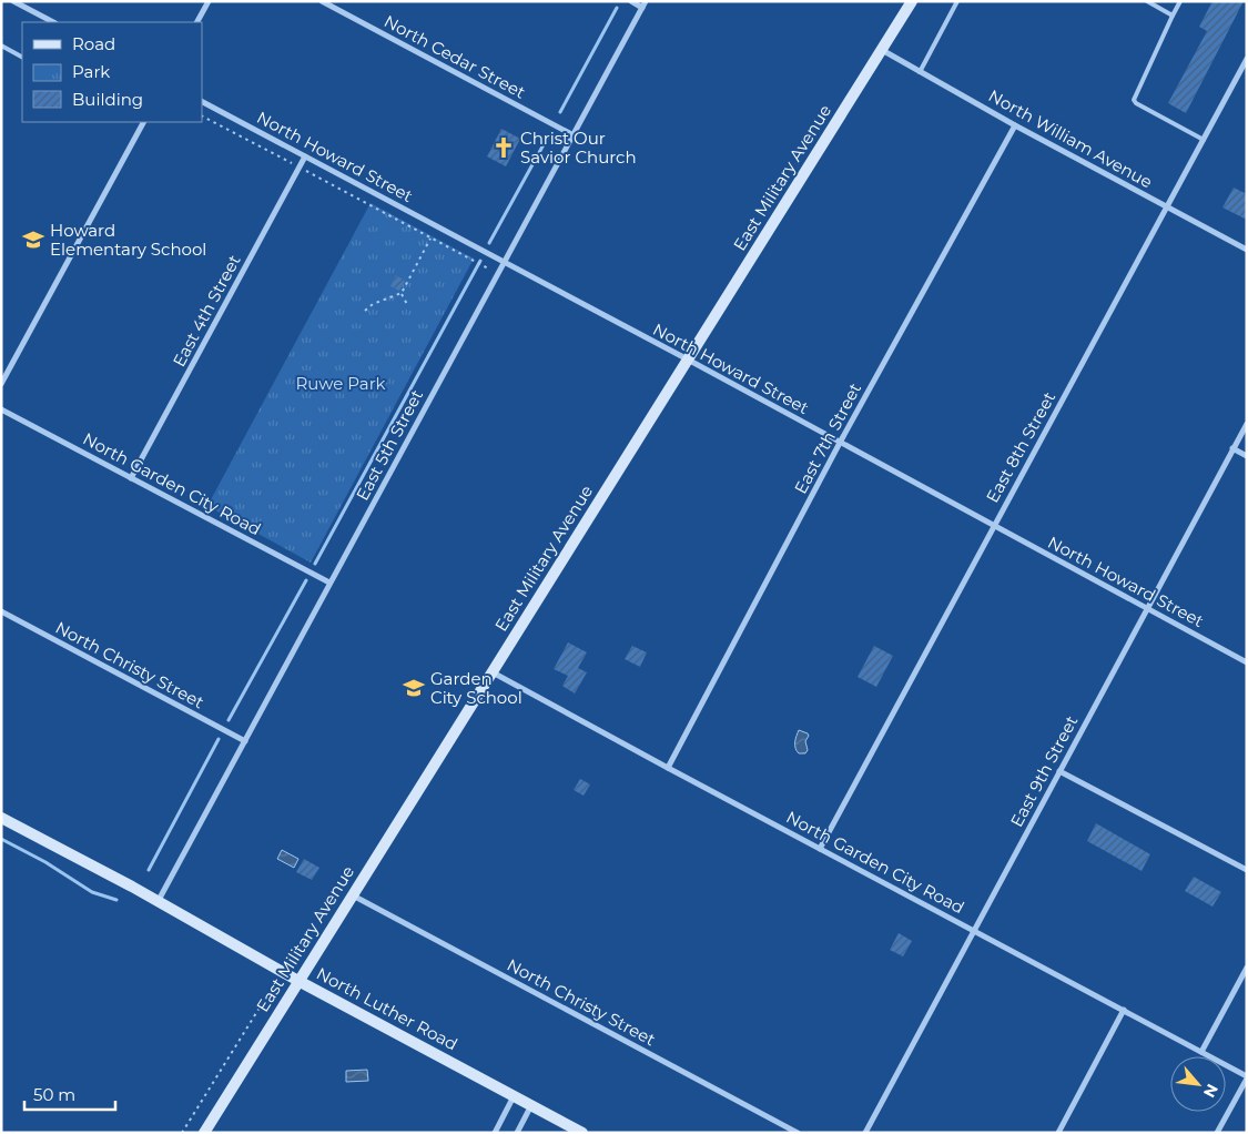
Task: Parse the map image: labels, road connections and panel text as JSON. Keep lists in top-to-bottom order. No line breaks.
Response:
{"streets":{"main road":["East Military Avenue","North Luther Road"],"street":["North Cedar Street","North William Avenue","North Howard Street","East 4th Street","East 7th Street","East 5th Street","East 8th Street","North Garden City Road","North Christy Street","East 9th Street"]},"crossings":[["North Cedar Street","East 5th Street"],["North William Avenue","East Military Avenue"],["North William Avenue","East 7th Street"],["North William Avenue","East 8th Street"],["North Howard Street","East Military Avenue"],["North Howard Street","East 4th Street"],["North Howard Street","East 7th Street"],["North Howard Street","East 5th Street"],["North Howard Street","East 8th Street"],["North Howard Street","East 9th Street"],["East Military Avenue","North Garden City Road"],["East Military Avenue","North Christy Street"],["East Military Avenue","North Luther Road"],["East 4th Street","North Garden City Road"],["East 7th Street","North Garden City Road"],["East 5th Street","North Garden City Road"],["East 5th Street","North Christy Street"],["East 5th Street","North Luther Road"],["East 8th Street","North Garden City Road"],["North Garden City Road","East 9th Street"]],"parks":["Ruwe Park"],"places":{"church":["Christ Our Savior Church"],"school or university":["Howard Elementary School","Garden City School"]},"legend":["Road","Park","Building"],"scale_bar":"50 m","north":"bottom right"}
